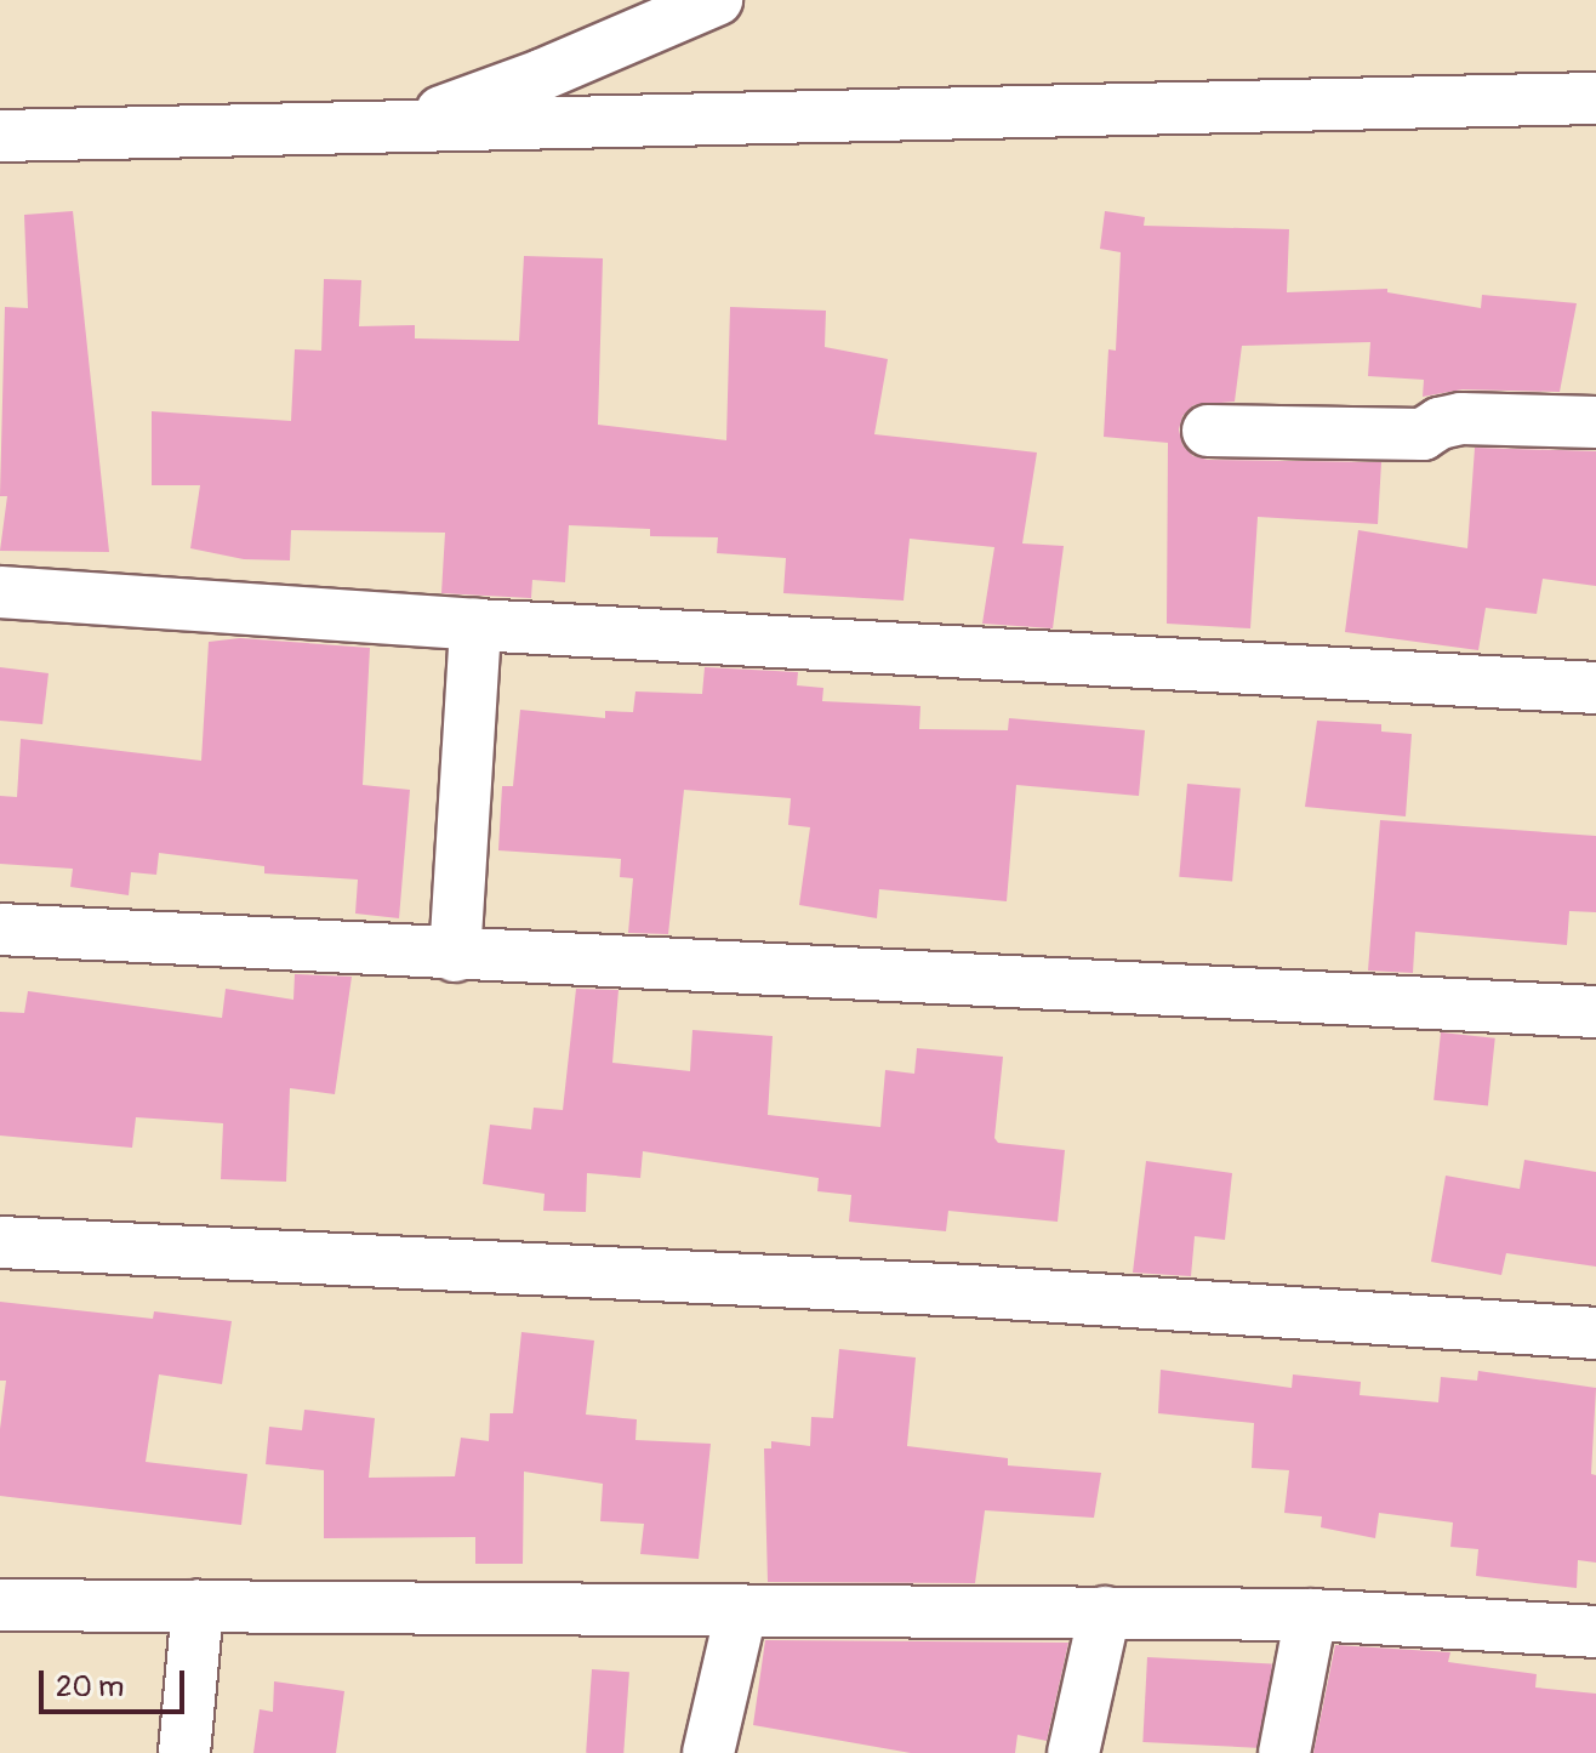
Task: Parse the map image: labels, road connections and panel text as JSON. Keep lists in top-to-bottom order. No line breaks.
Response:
{"scale_bar":"20 m"}
